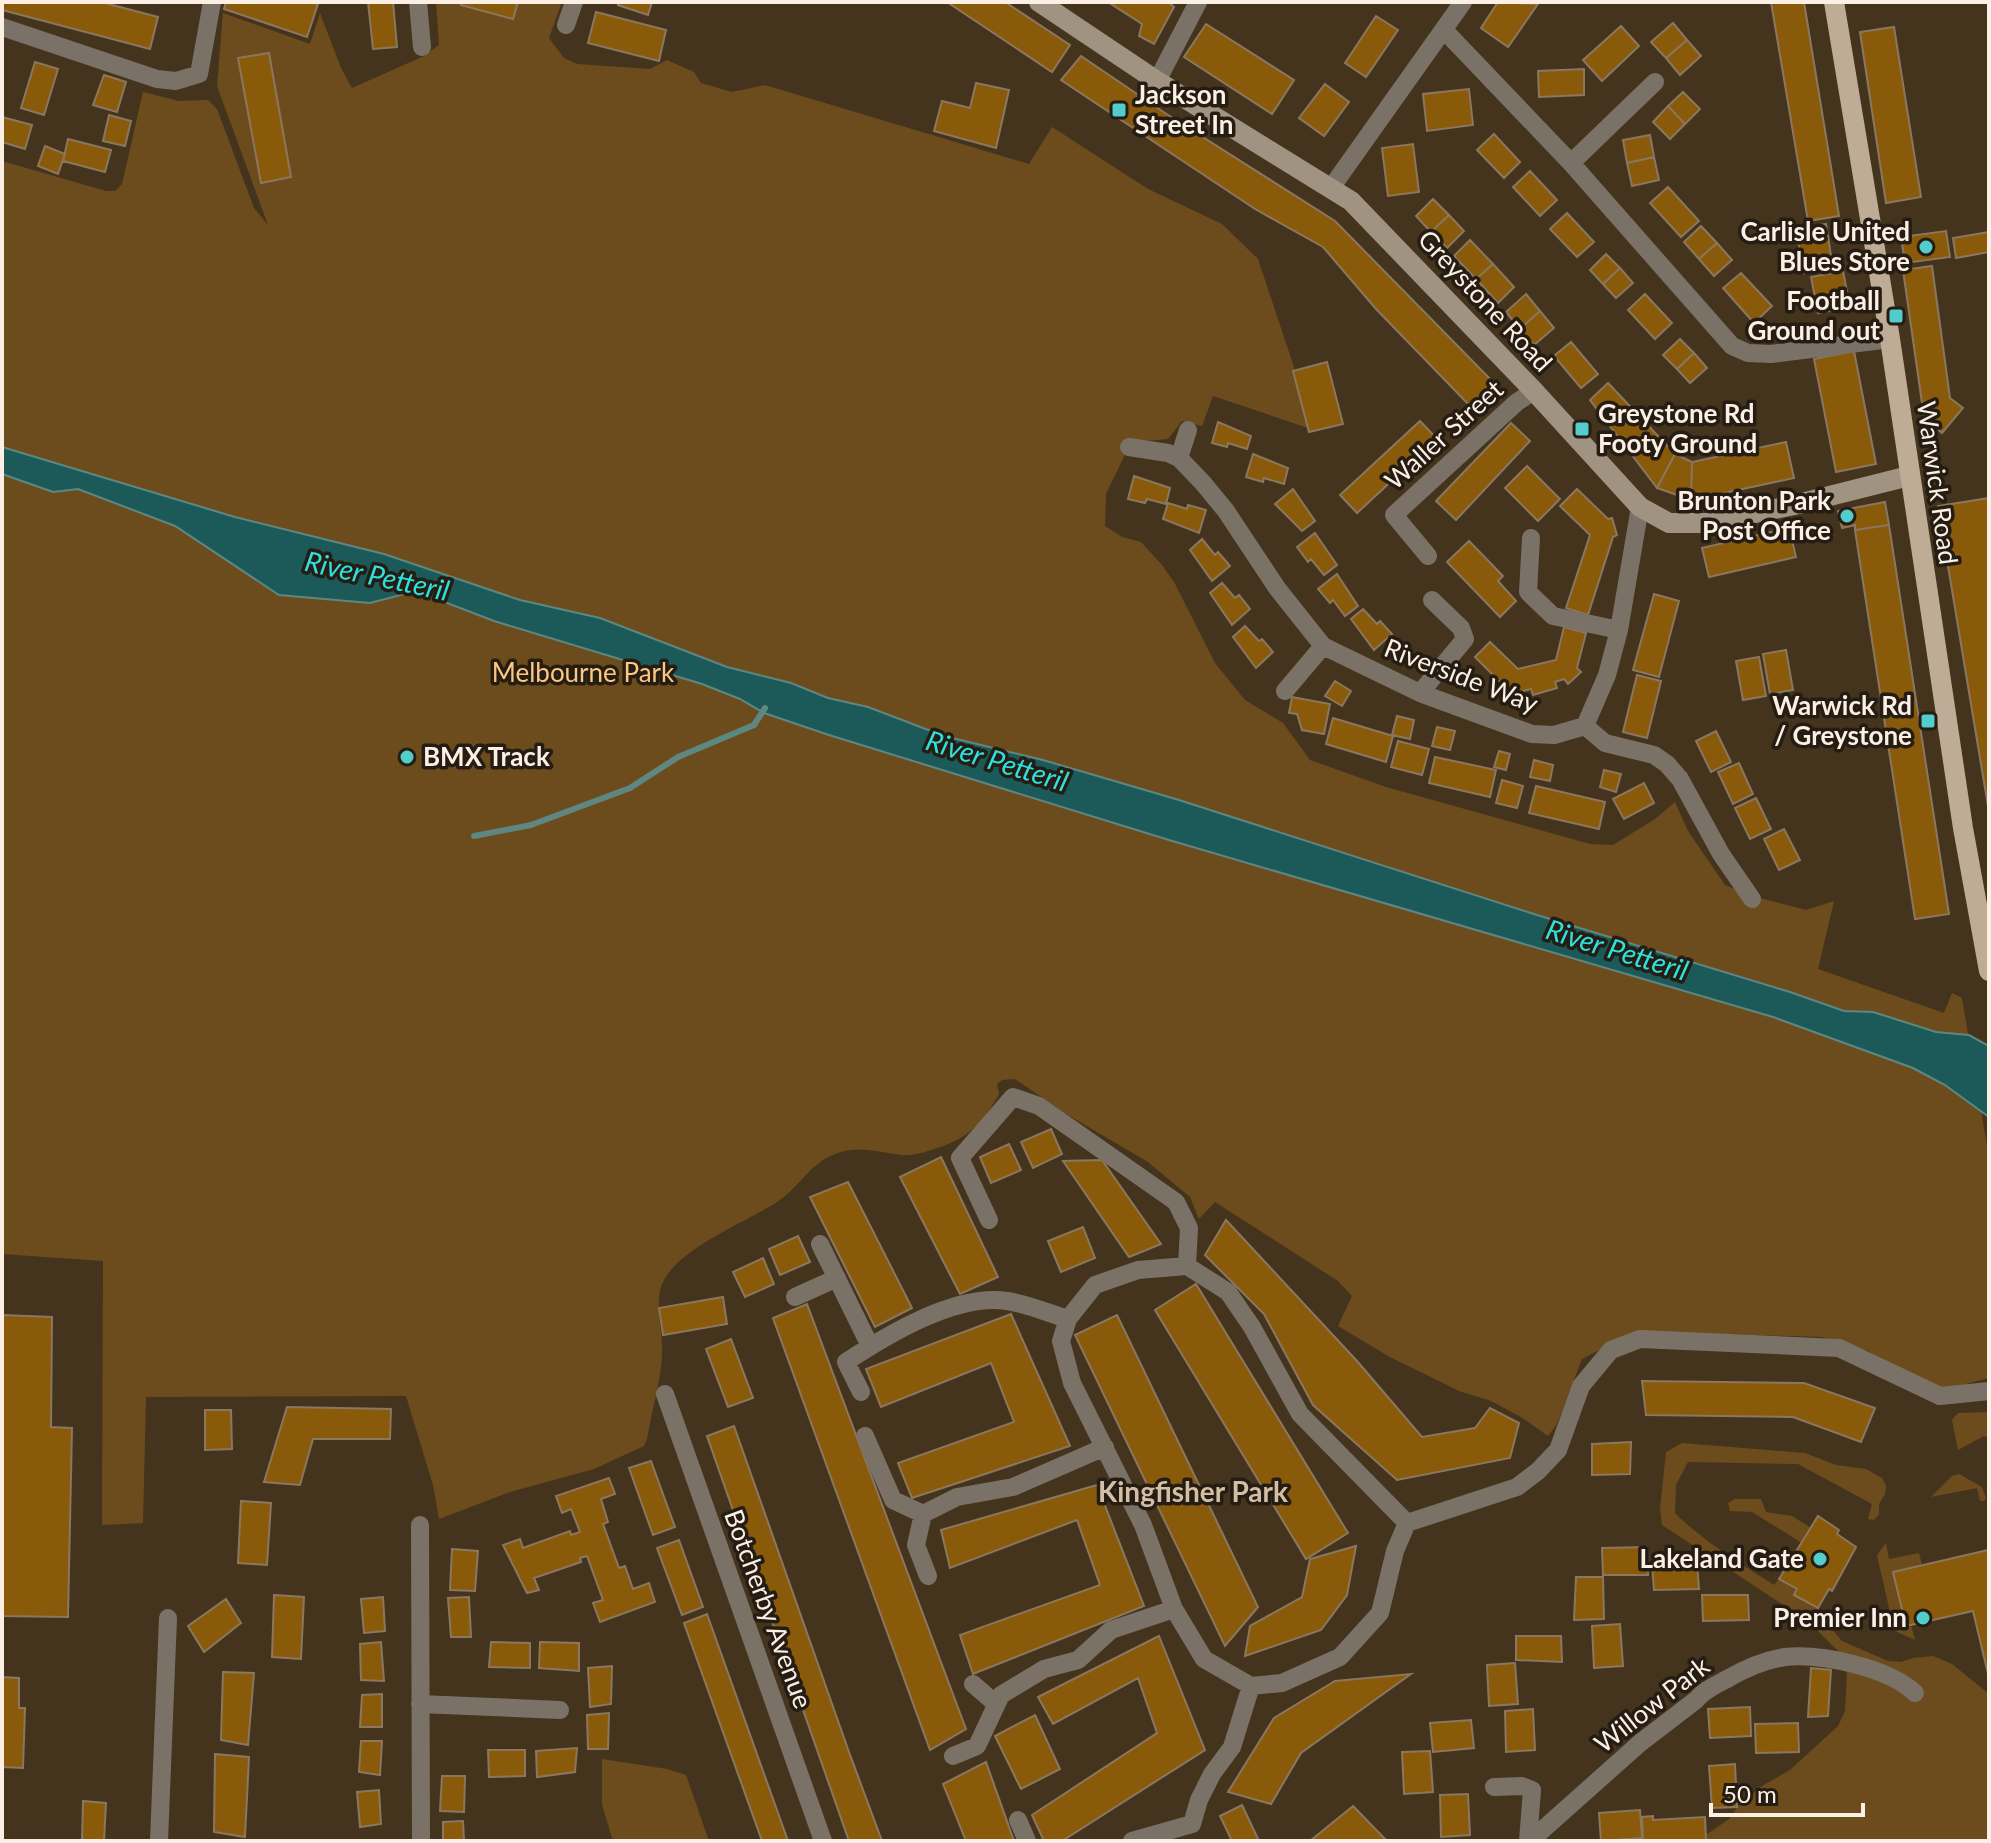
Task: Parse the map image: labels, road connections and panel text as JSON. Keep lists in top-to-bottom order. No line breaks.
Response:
{"streets":{"main road":["Warwick Road"],"street":["Greystone Road","Waller Street","Riverside Way","Botcherby Avenue","Willow Park"]},"crossings":[["Greystone Road","Waller Street"],["Greystone Road","Warwick Road"]],"districts":["Kingfisher Park"],"water":["River Petteril"],"parks":["Melbourne Park"],"places":{"transit":["Jackson Street In","Football Ground out","Greystone Rd Footy Ground","Warwick Rd / Greystone"],"other":["Carlisle United Blues Store","Brunton Park Post Office","BMX Track","Lakeland Gate","Premier Inn"]},"scale_bar":"50 m"}
